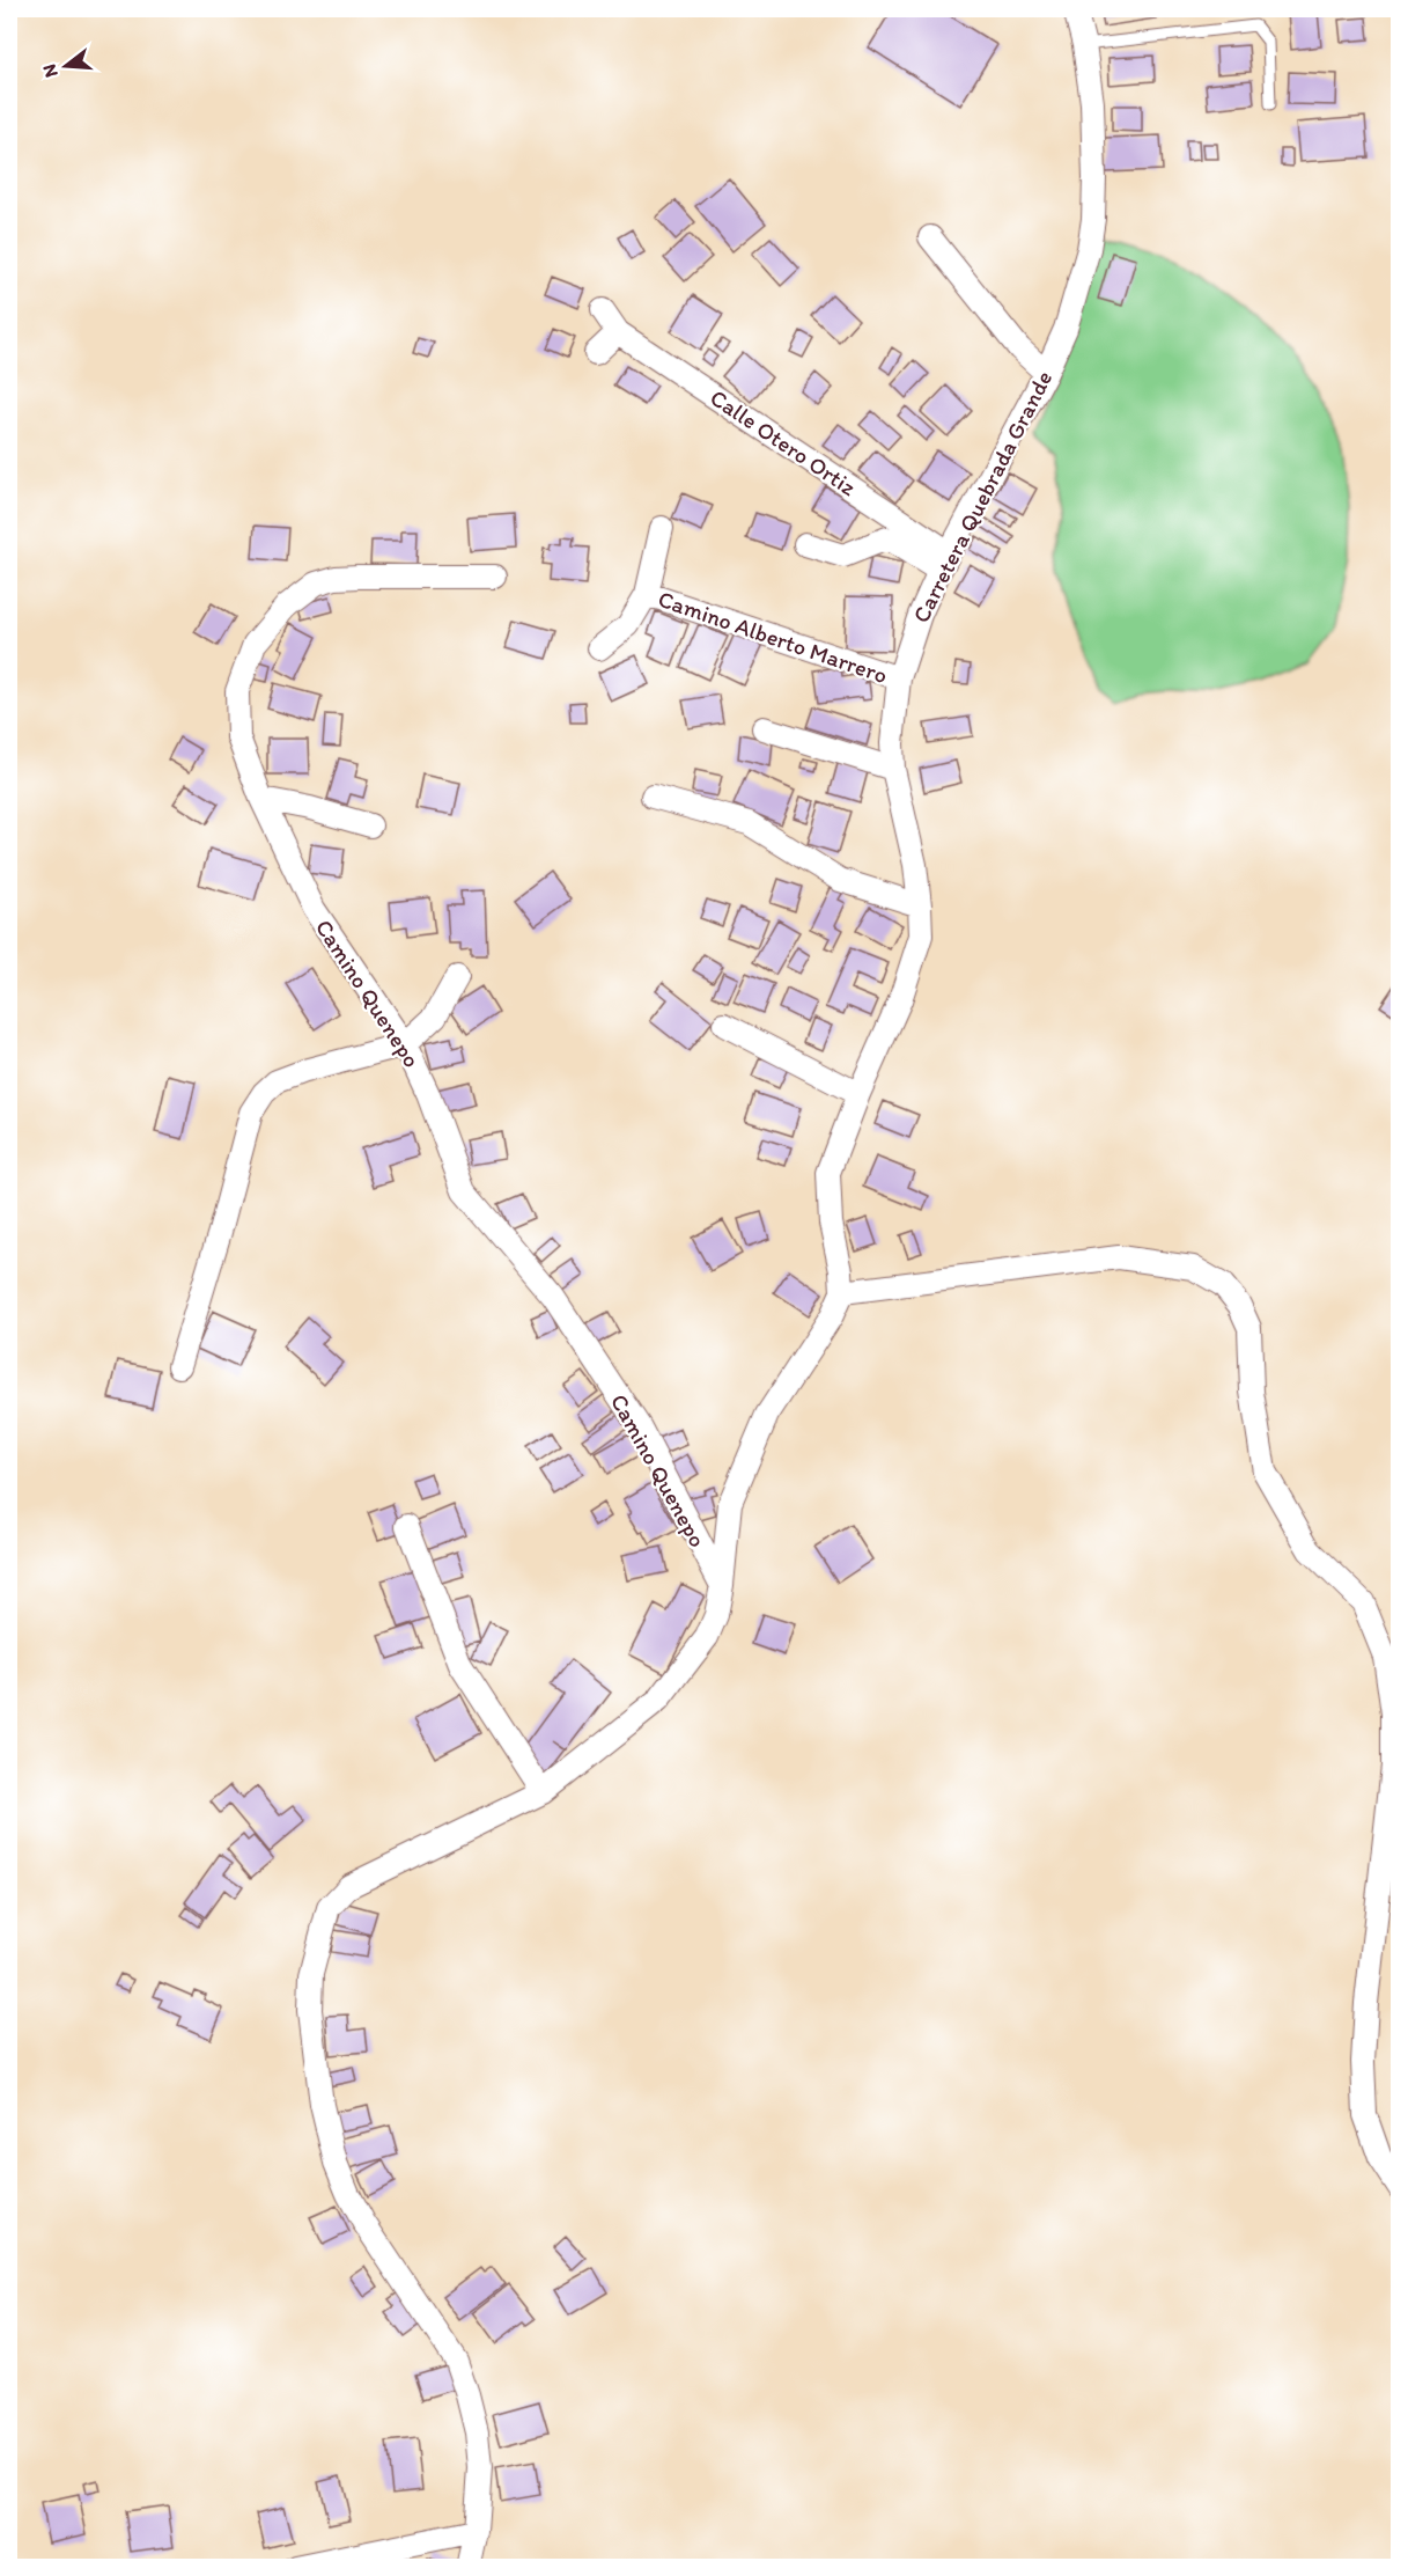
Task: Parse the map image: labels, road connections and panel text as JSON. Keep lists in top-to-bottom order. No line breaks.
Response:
{"streets":{"street":["Calle Otero Ortiz","Carretera Quebrada Grande","Camino Alberto Marrero","Camino Quenepo"]},"crossings":[["Calle Otero Ortiz","Carretera Quebrada Grande"],["Carretera Quebrada Grande","Camino Alberto Marrero"]],"north":"left"}
